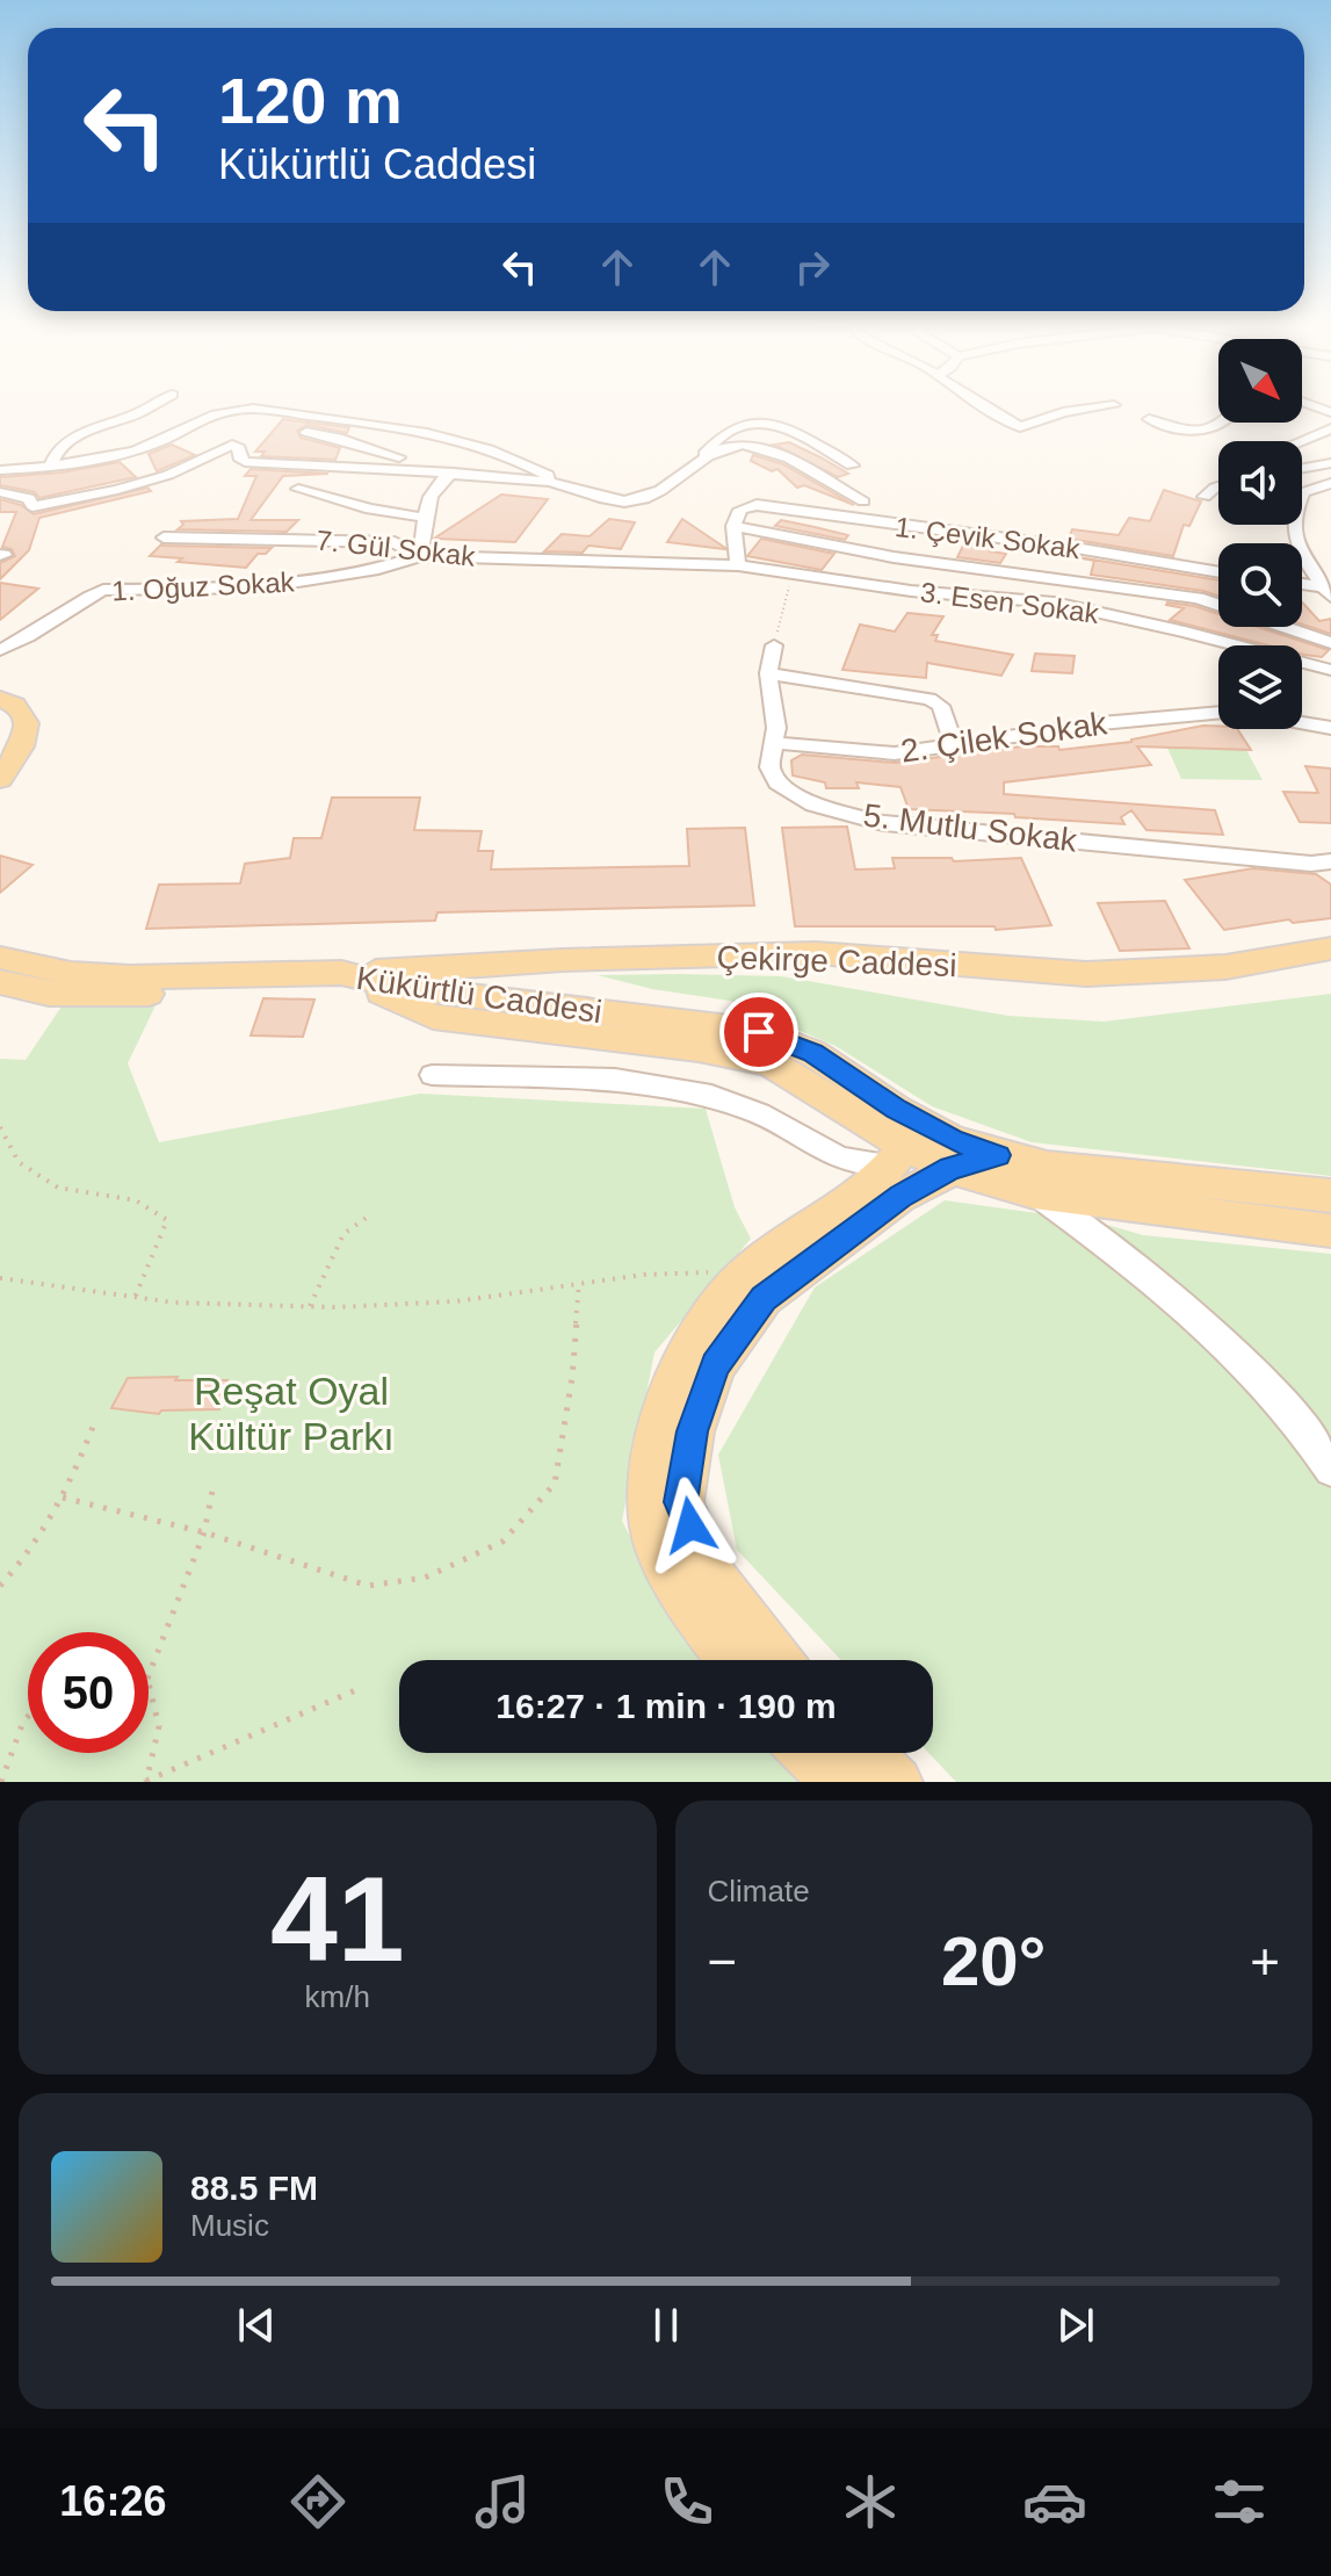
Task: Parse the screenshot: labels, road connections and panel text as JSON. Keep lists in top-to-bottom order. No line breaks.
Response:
{"streets":{"main road":["Çekirge Caddesi","Kükürtlü Caddesi"],"street":["1. Çevik Sokak","7. Gül Sokak","1. Oğuz Sokak","3. Esen Sokak","2. Çilek Sokak","5. Mutlu Sokak"]},"crossings":[["7. Gül Sokak","1. Oğuz Sokak"],["7. Gül Sokak","3. Esen Sokak"],["2. Çilek Sokak","5. Mutlu Sokak"],["Çekirge Caddesi","Kükürtlü Caddesi"]],"parks":["Reşat Oyal Kültür Parkı"],"north":"bottom right","page":{"turn":["120 m","Kükürtlü Caddesi"],"limit":"50","trip":"16:27 · 1 min · 190 m","tile":[["41","km/h"],"Climate"],"heat":["−","20°","+"],"song":["88.5 FM","Music"],"tabs":"16:26"}}
